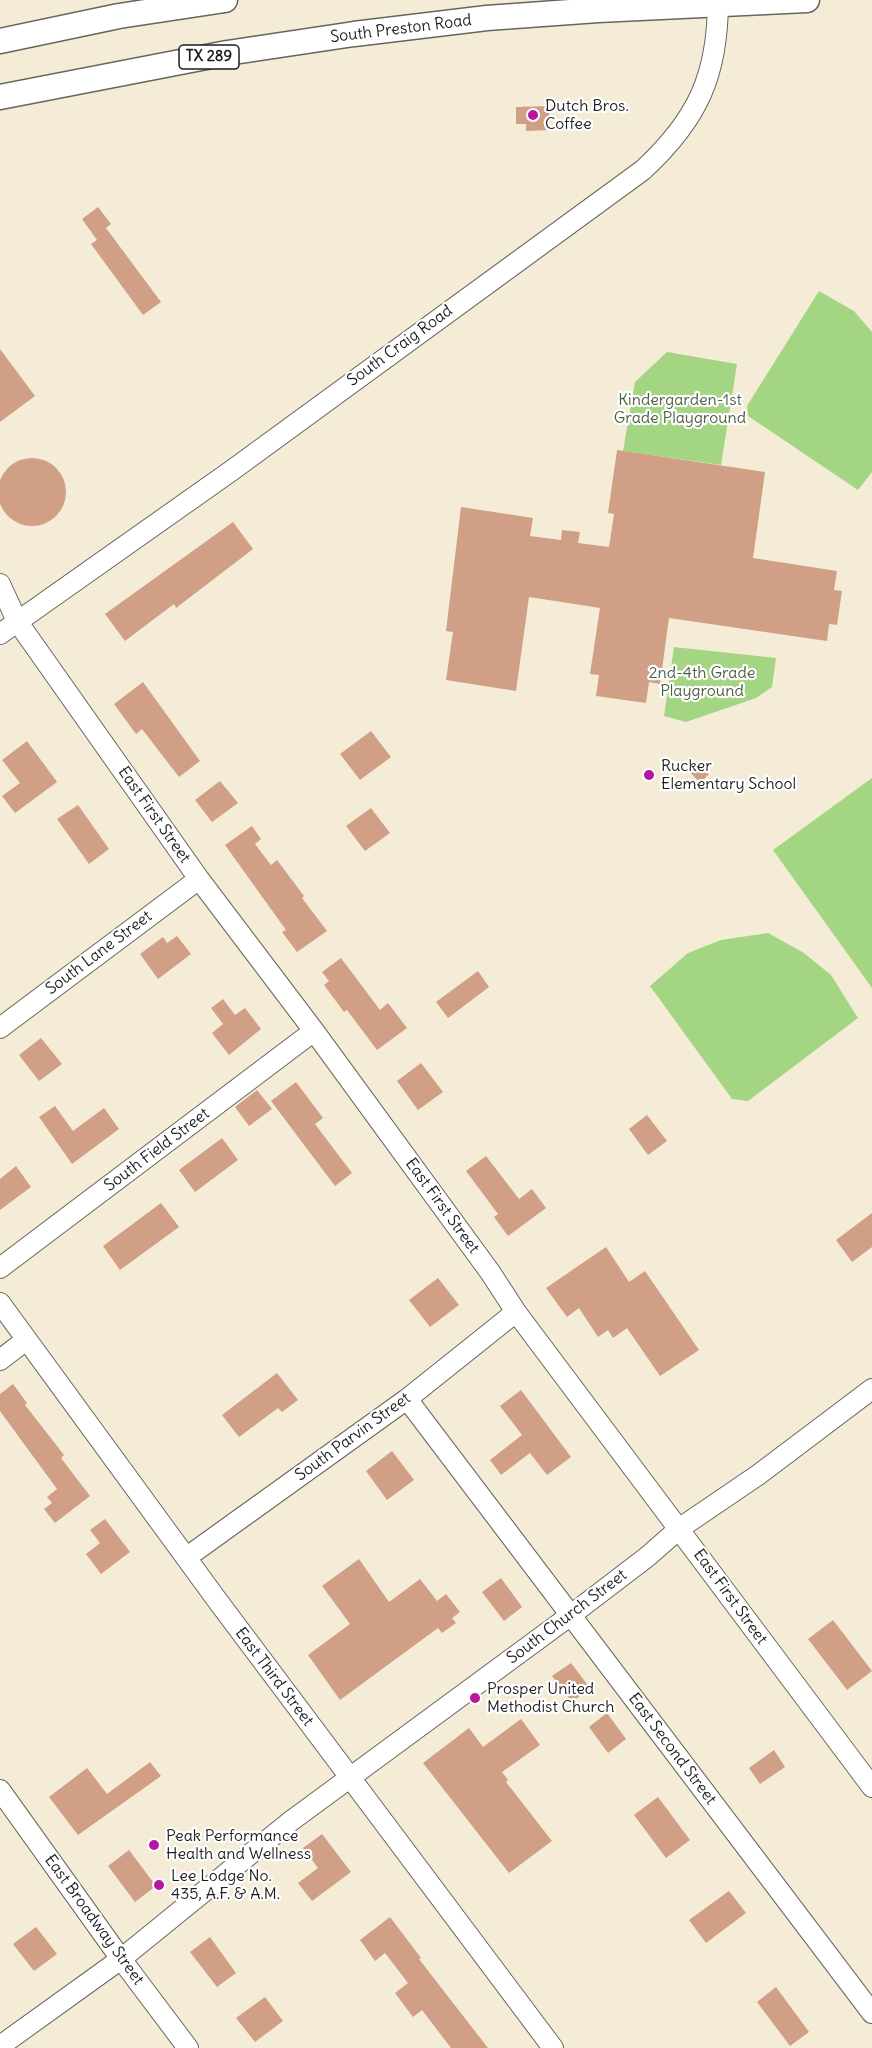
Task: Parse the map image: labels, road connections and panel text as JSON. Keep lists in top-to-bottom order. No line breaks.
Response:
{"streets":{"main road":["South Preston Road","TX 289"],"street":["South Craig Road","East First Street","South Lane Street","South Field Street","South Parvin Street","South Church Street","East Third Street","East Second Street","East Broadway Street"]},"crossings":[["South Preston Road","South Craig Road"],["South Craig Road","East First Street"],["East First Street","South Lane Street"],["East First Street","South Field Street"],["East First Street","South Parvin Street"],["East First Street","South Church Street"],["South Parvin Street","East Third Street"],["South Parvin Street","East Second Street"],["South Church Street","East Third Street"],["South Church Street","East Second Street"],["South Church Street","East Broadway Street"]],"parks":["Kindergarden-1st Grade Playground","2nd-4th Grade Playground"],"places":["Dutch Bros. Coffee","Rucker Elementary School","Prosper United Methodist Church","Peak Performance Health and Wellness","Lee Lodge No. 435, A.F. & A.M."]}
